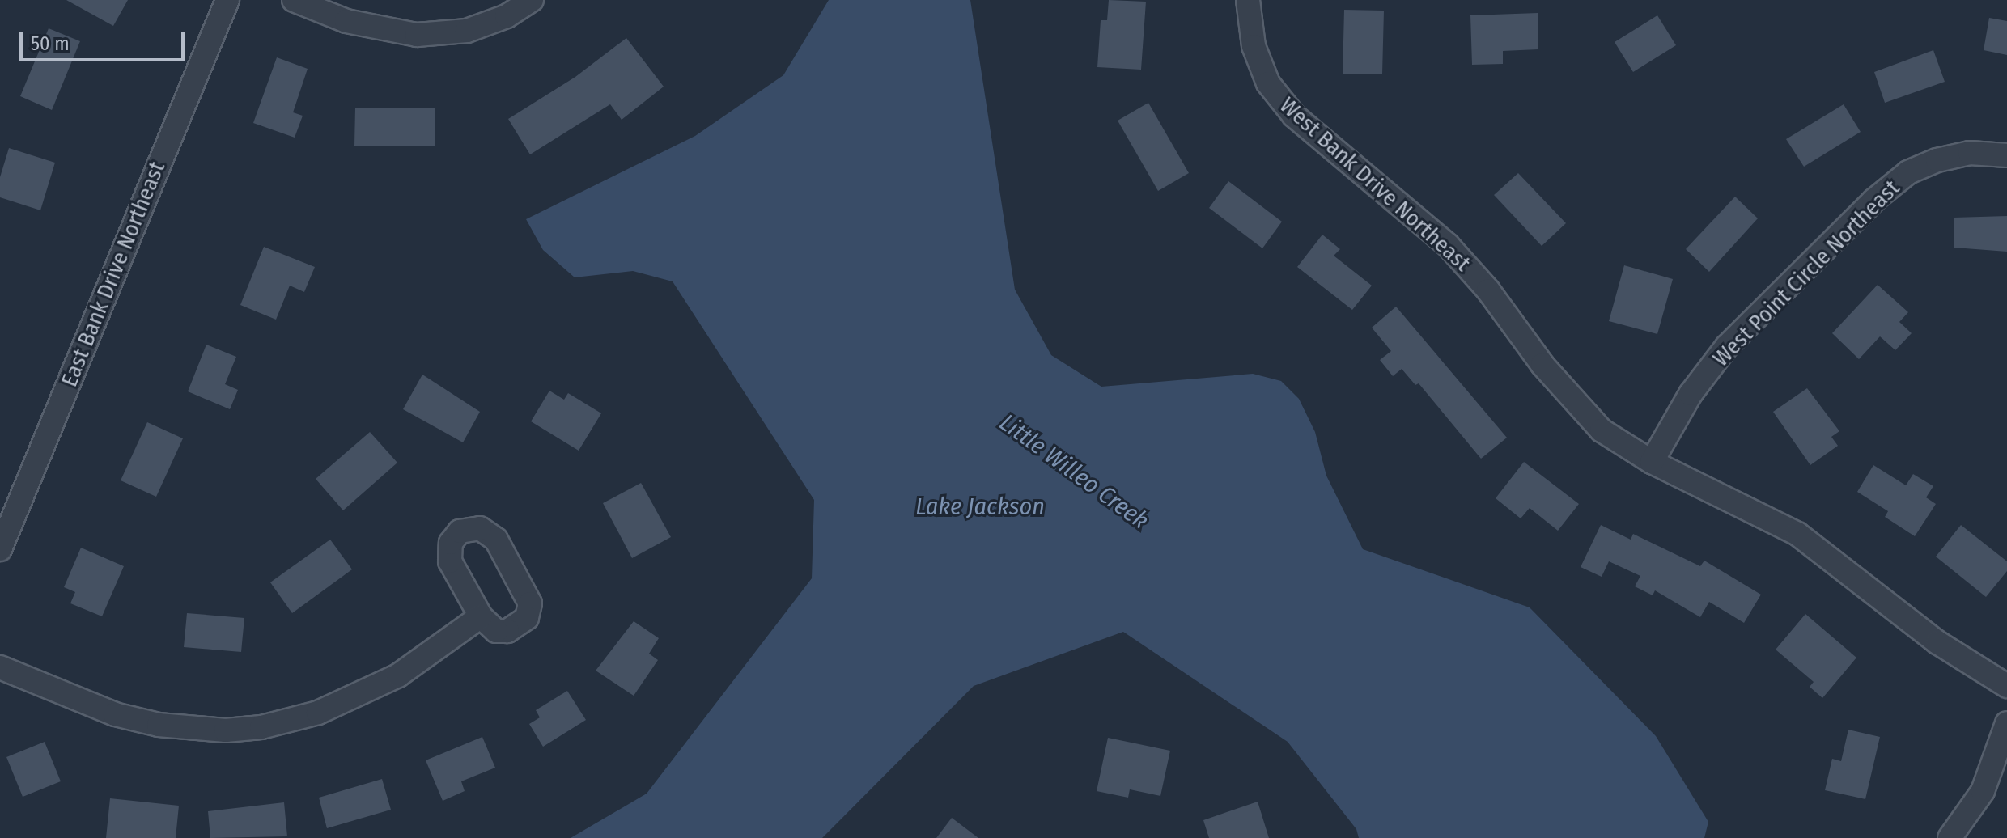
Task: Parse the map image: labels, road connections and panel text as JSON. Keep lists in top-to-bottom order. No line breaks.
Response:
{"streets":{"street":["West Bank Drive Northeast","West Point Circle Northeast","East Bank Drive Northeast"]},"crossings":[["West Bank Drive Northeast","West Point Circle Northeast"]],"water":["Little Willeo Creek","Lake Jackson"],"scale_bar":"50 m"}
